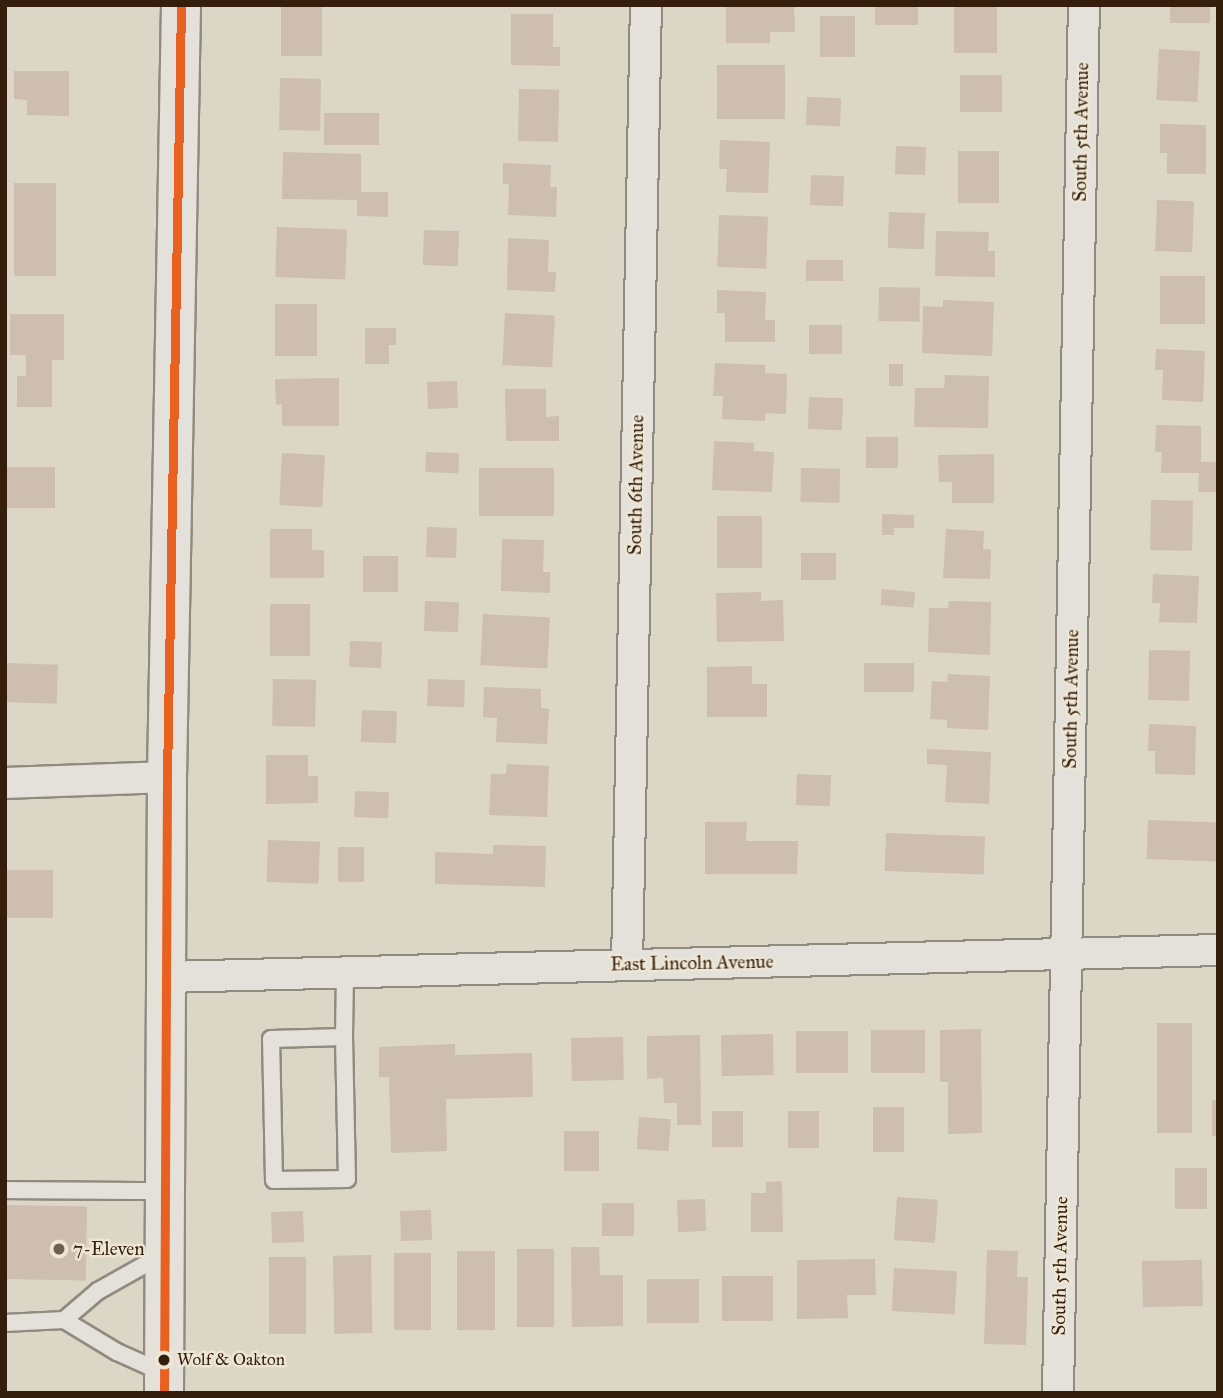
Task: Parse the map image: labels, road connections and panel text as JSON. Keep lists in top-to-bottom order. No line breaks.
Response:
{"streets":{"street":["South 5th Avenue","South 6th Avenue","East Lincoln Avenue"]},"crossings":[["South 5th Avenue","East Lincoln Avenue"],["South 6th Avenue","East Lincoln Avenue"]],"places":["7-Eleven","Wolf & Oakton"]}
